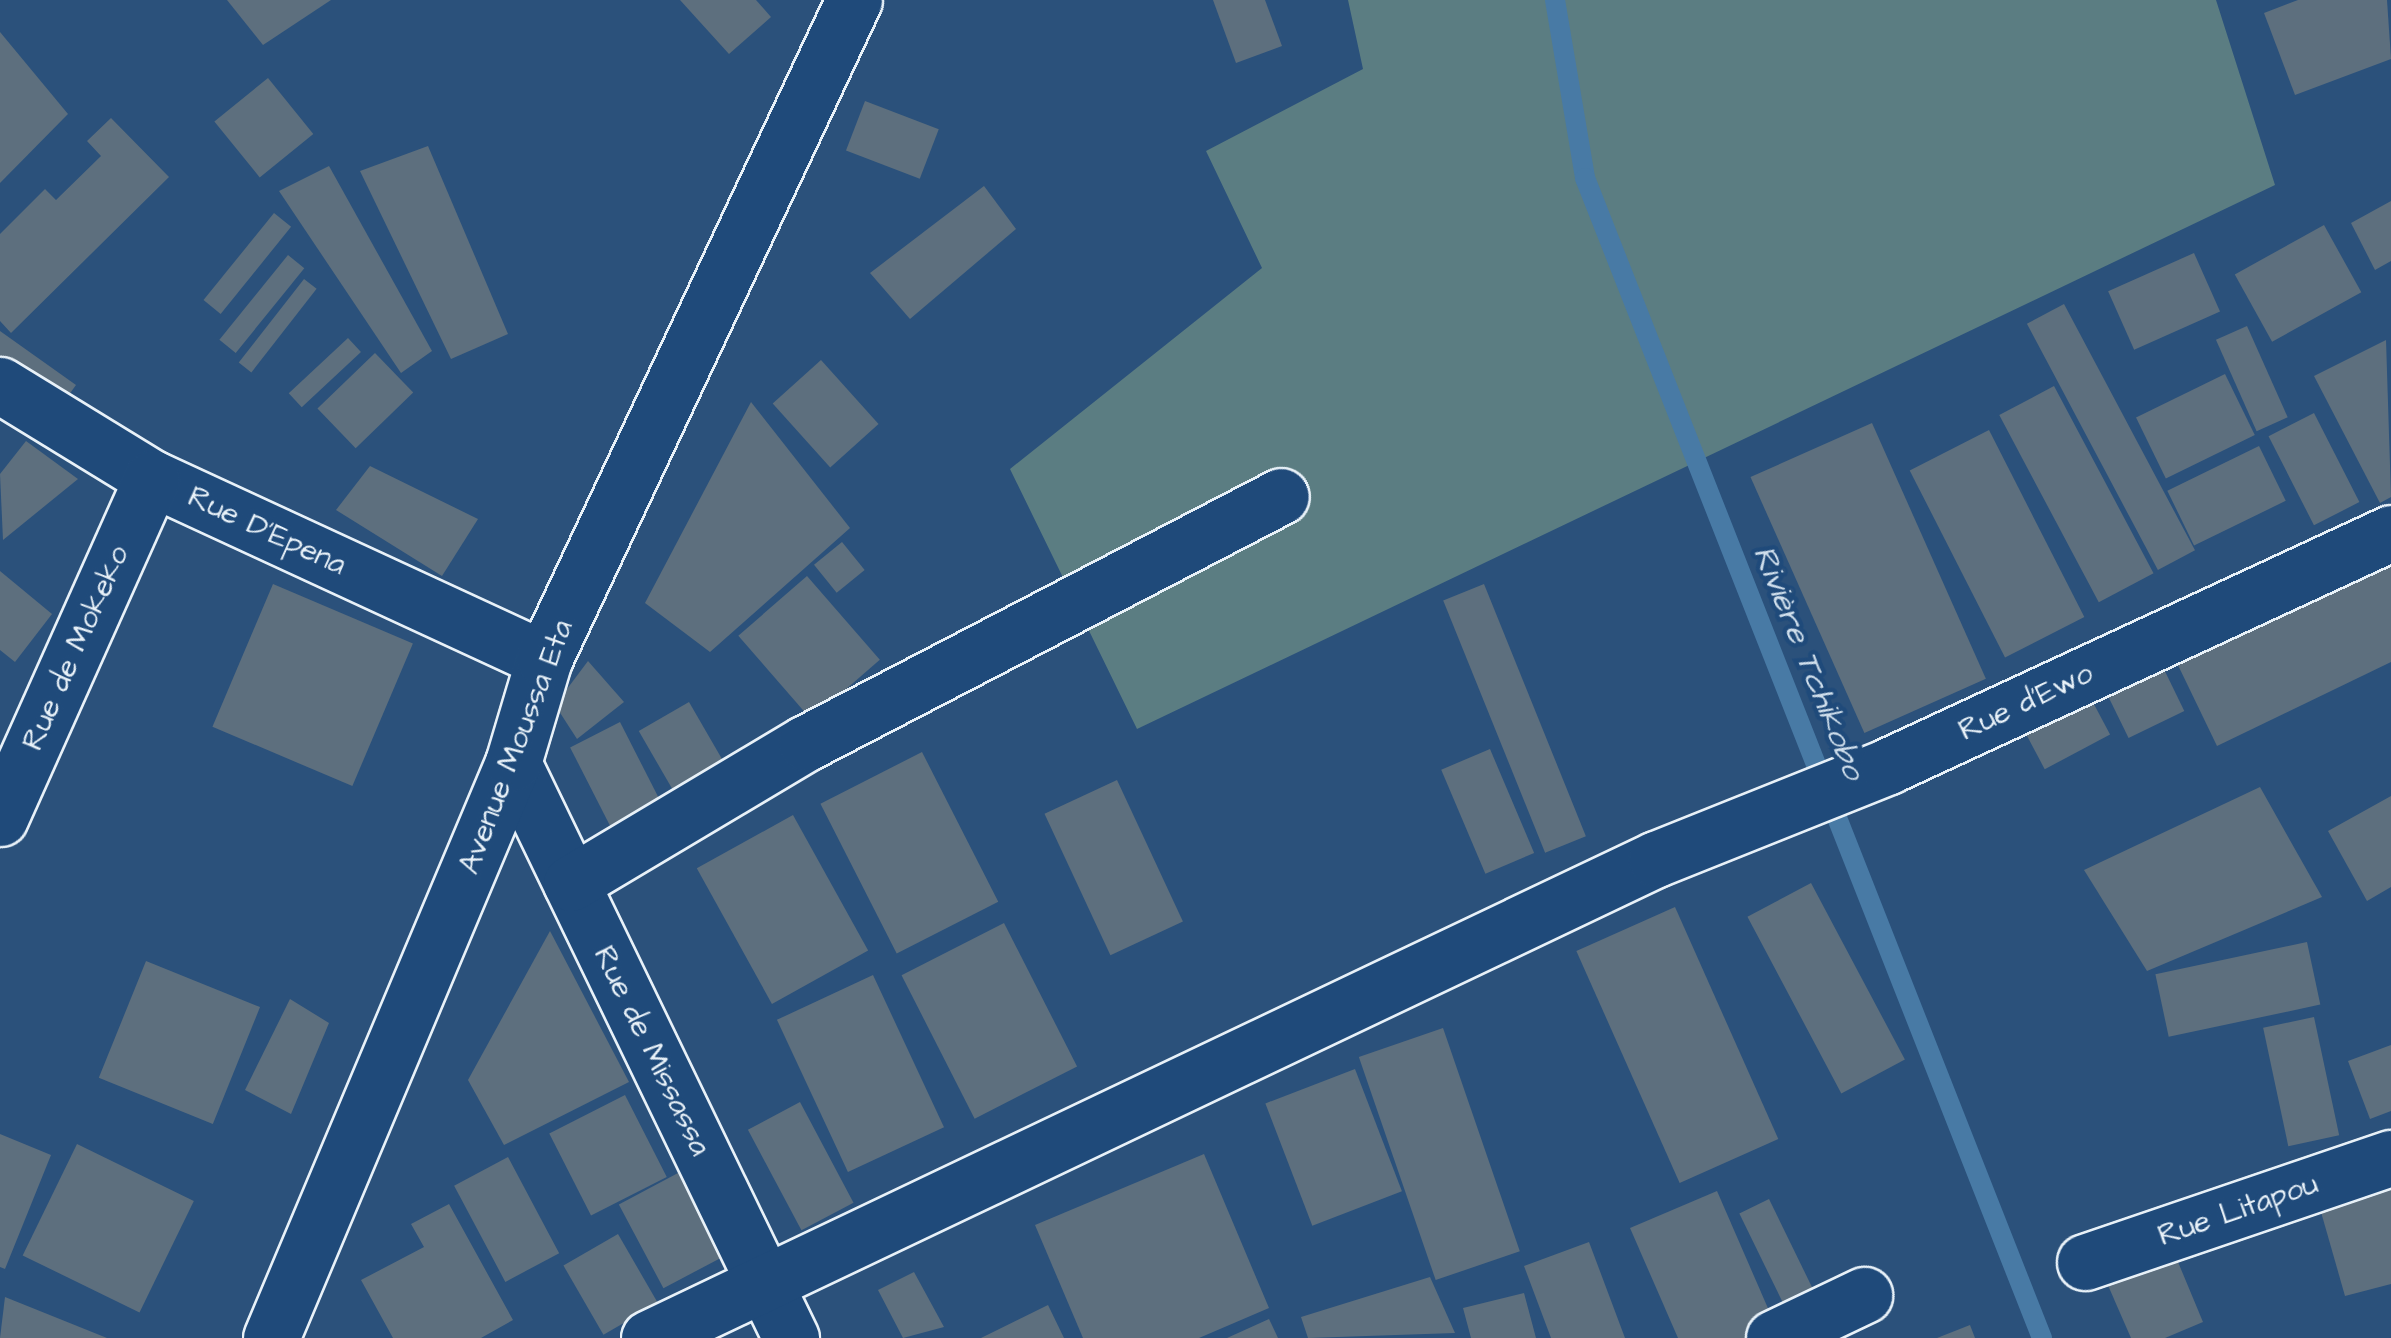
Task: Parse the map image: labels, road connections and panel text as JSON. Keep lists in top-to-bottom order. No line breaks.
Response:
{"streets":{"street":["Rue D'Epena","Rue de Mokeko","Rue d'Ewo","Avenue Moussa Eta","Rue de Missassa","Rue Litapou"]},"crossings":[["Rue D'Epena","Rue de Mokeko"],["Rue D'Epena","Avenue Moussa Eta"],["Rue d'Ewo","Rue de Missassa"],["Avenue Moussa Eta","Rue de Missassa"]],"water":["Rivière Tchikobo"]}
